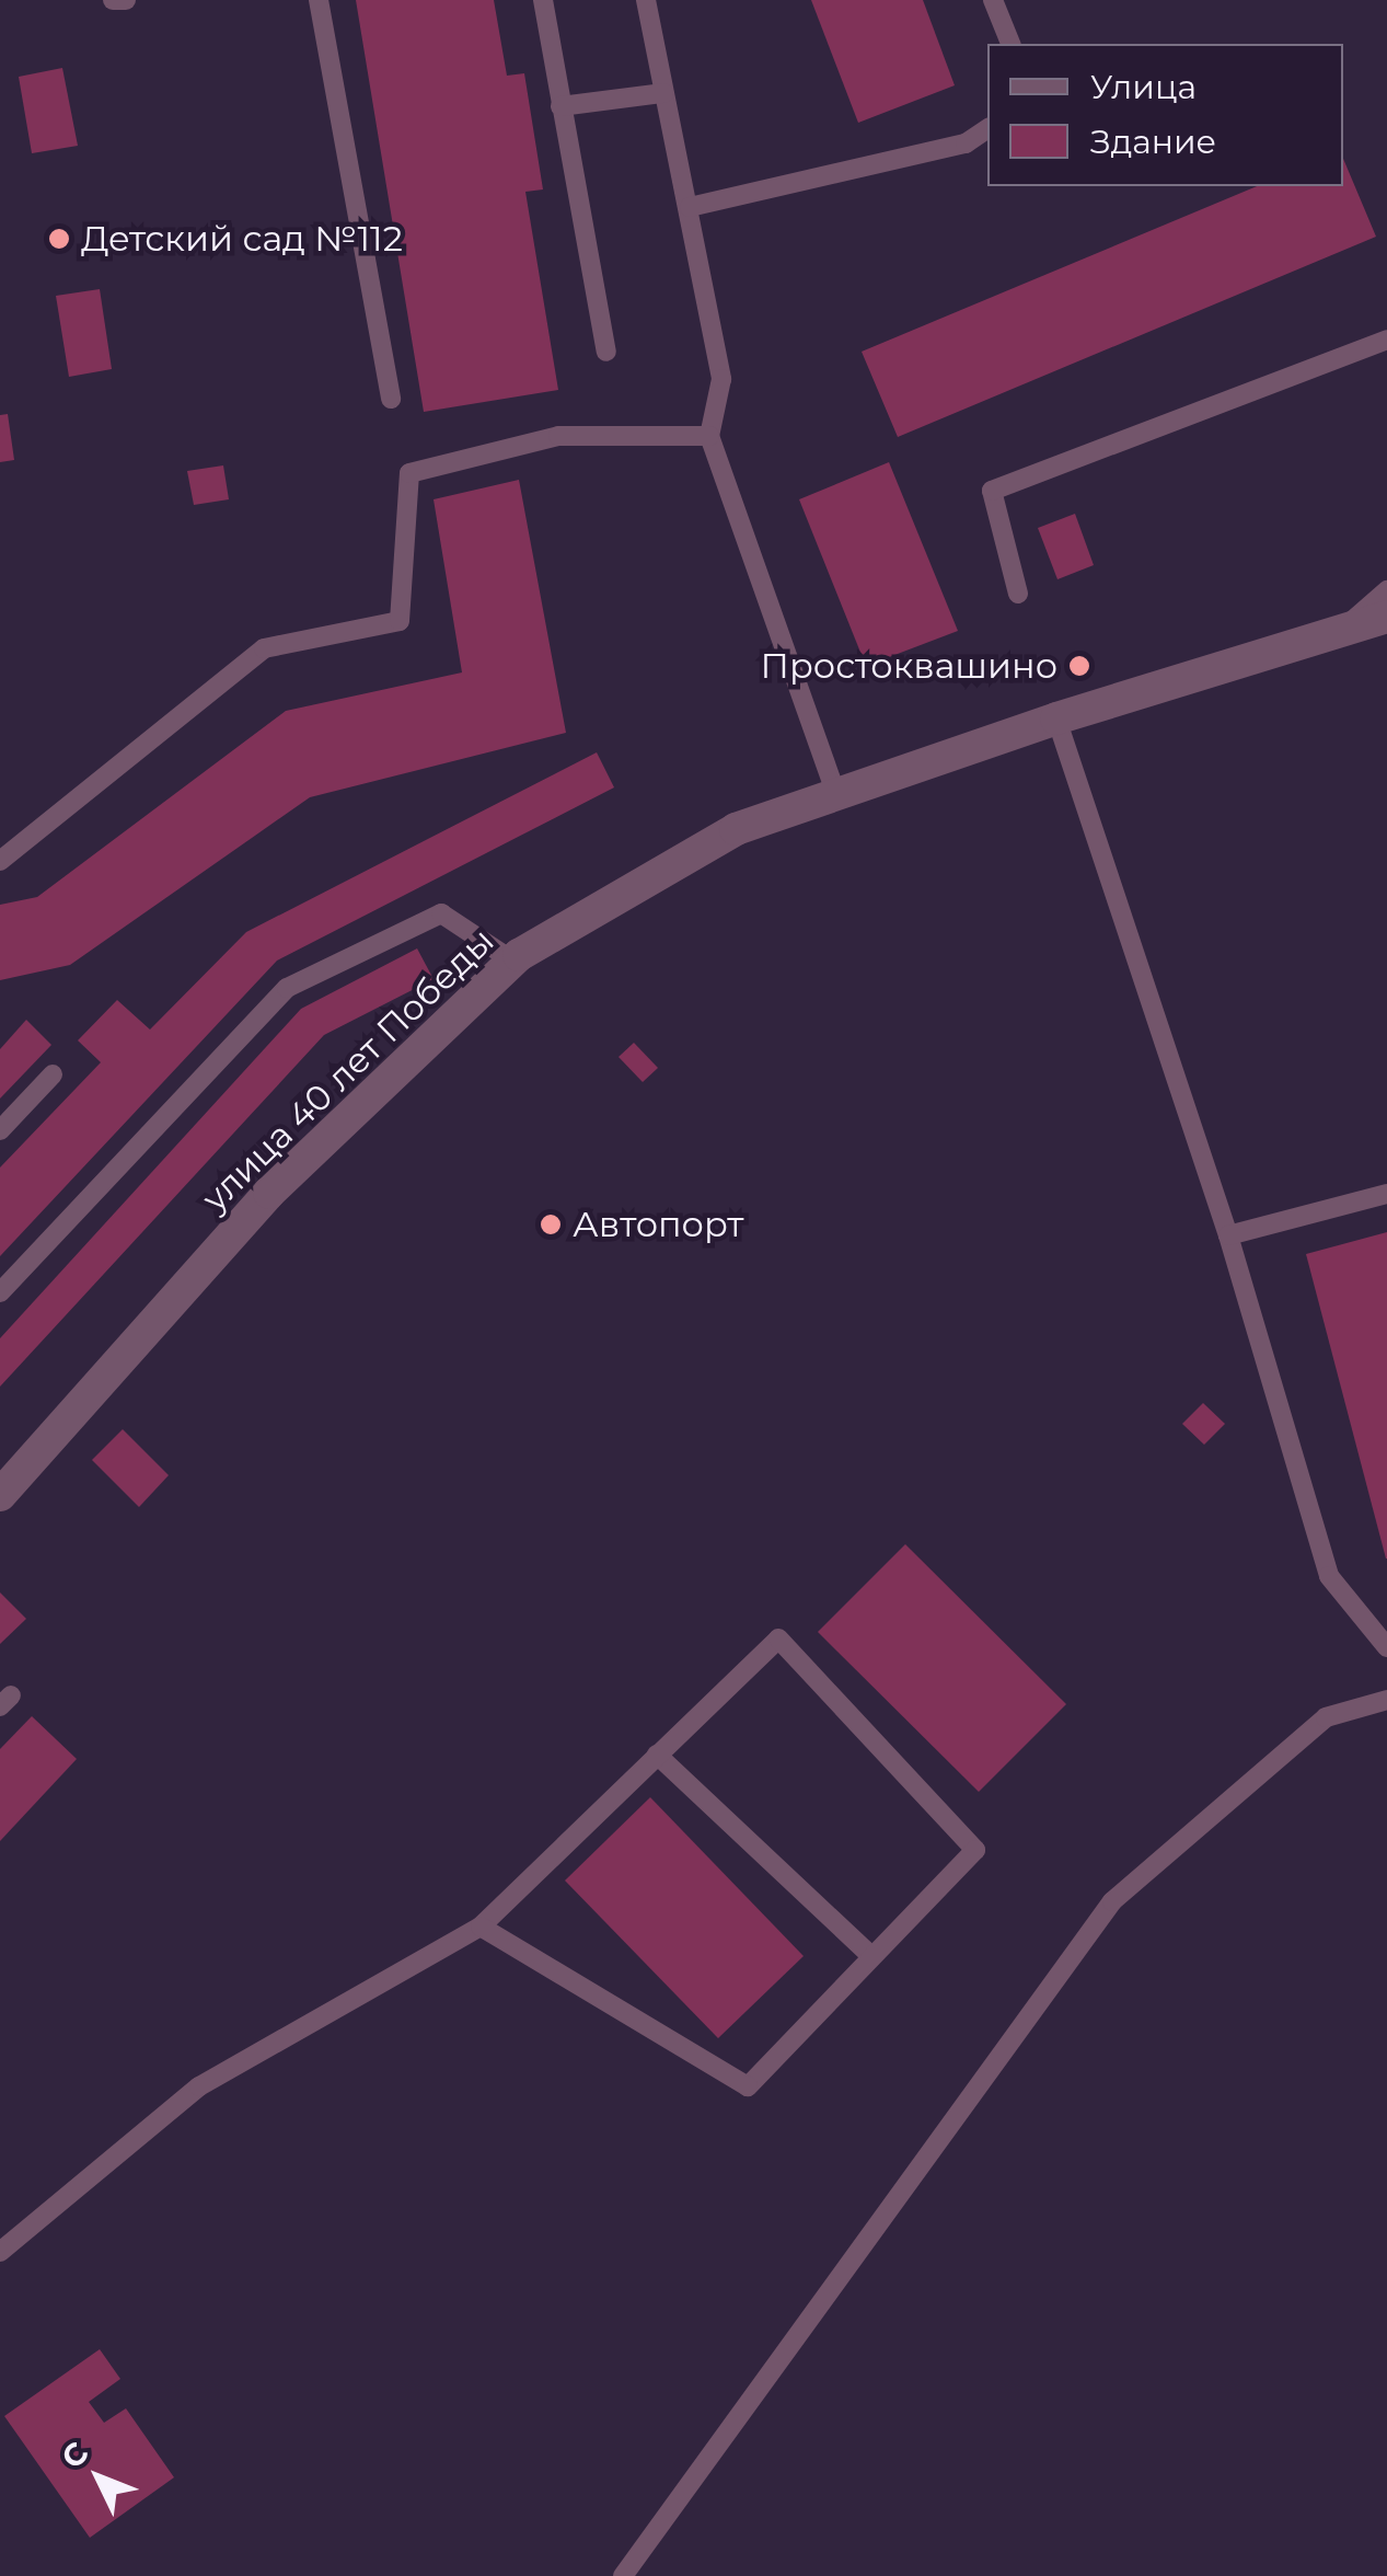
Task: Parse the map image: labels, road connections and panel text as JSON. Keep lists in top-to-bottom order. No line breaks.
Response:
{"streets":{"street":["улица 40 лет Победы"]},"places":["Детский сад №112","Простоквашино","Автопорт"],"legend":["Улица","Здание"],"north":"top left"}
